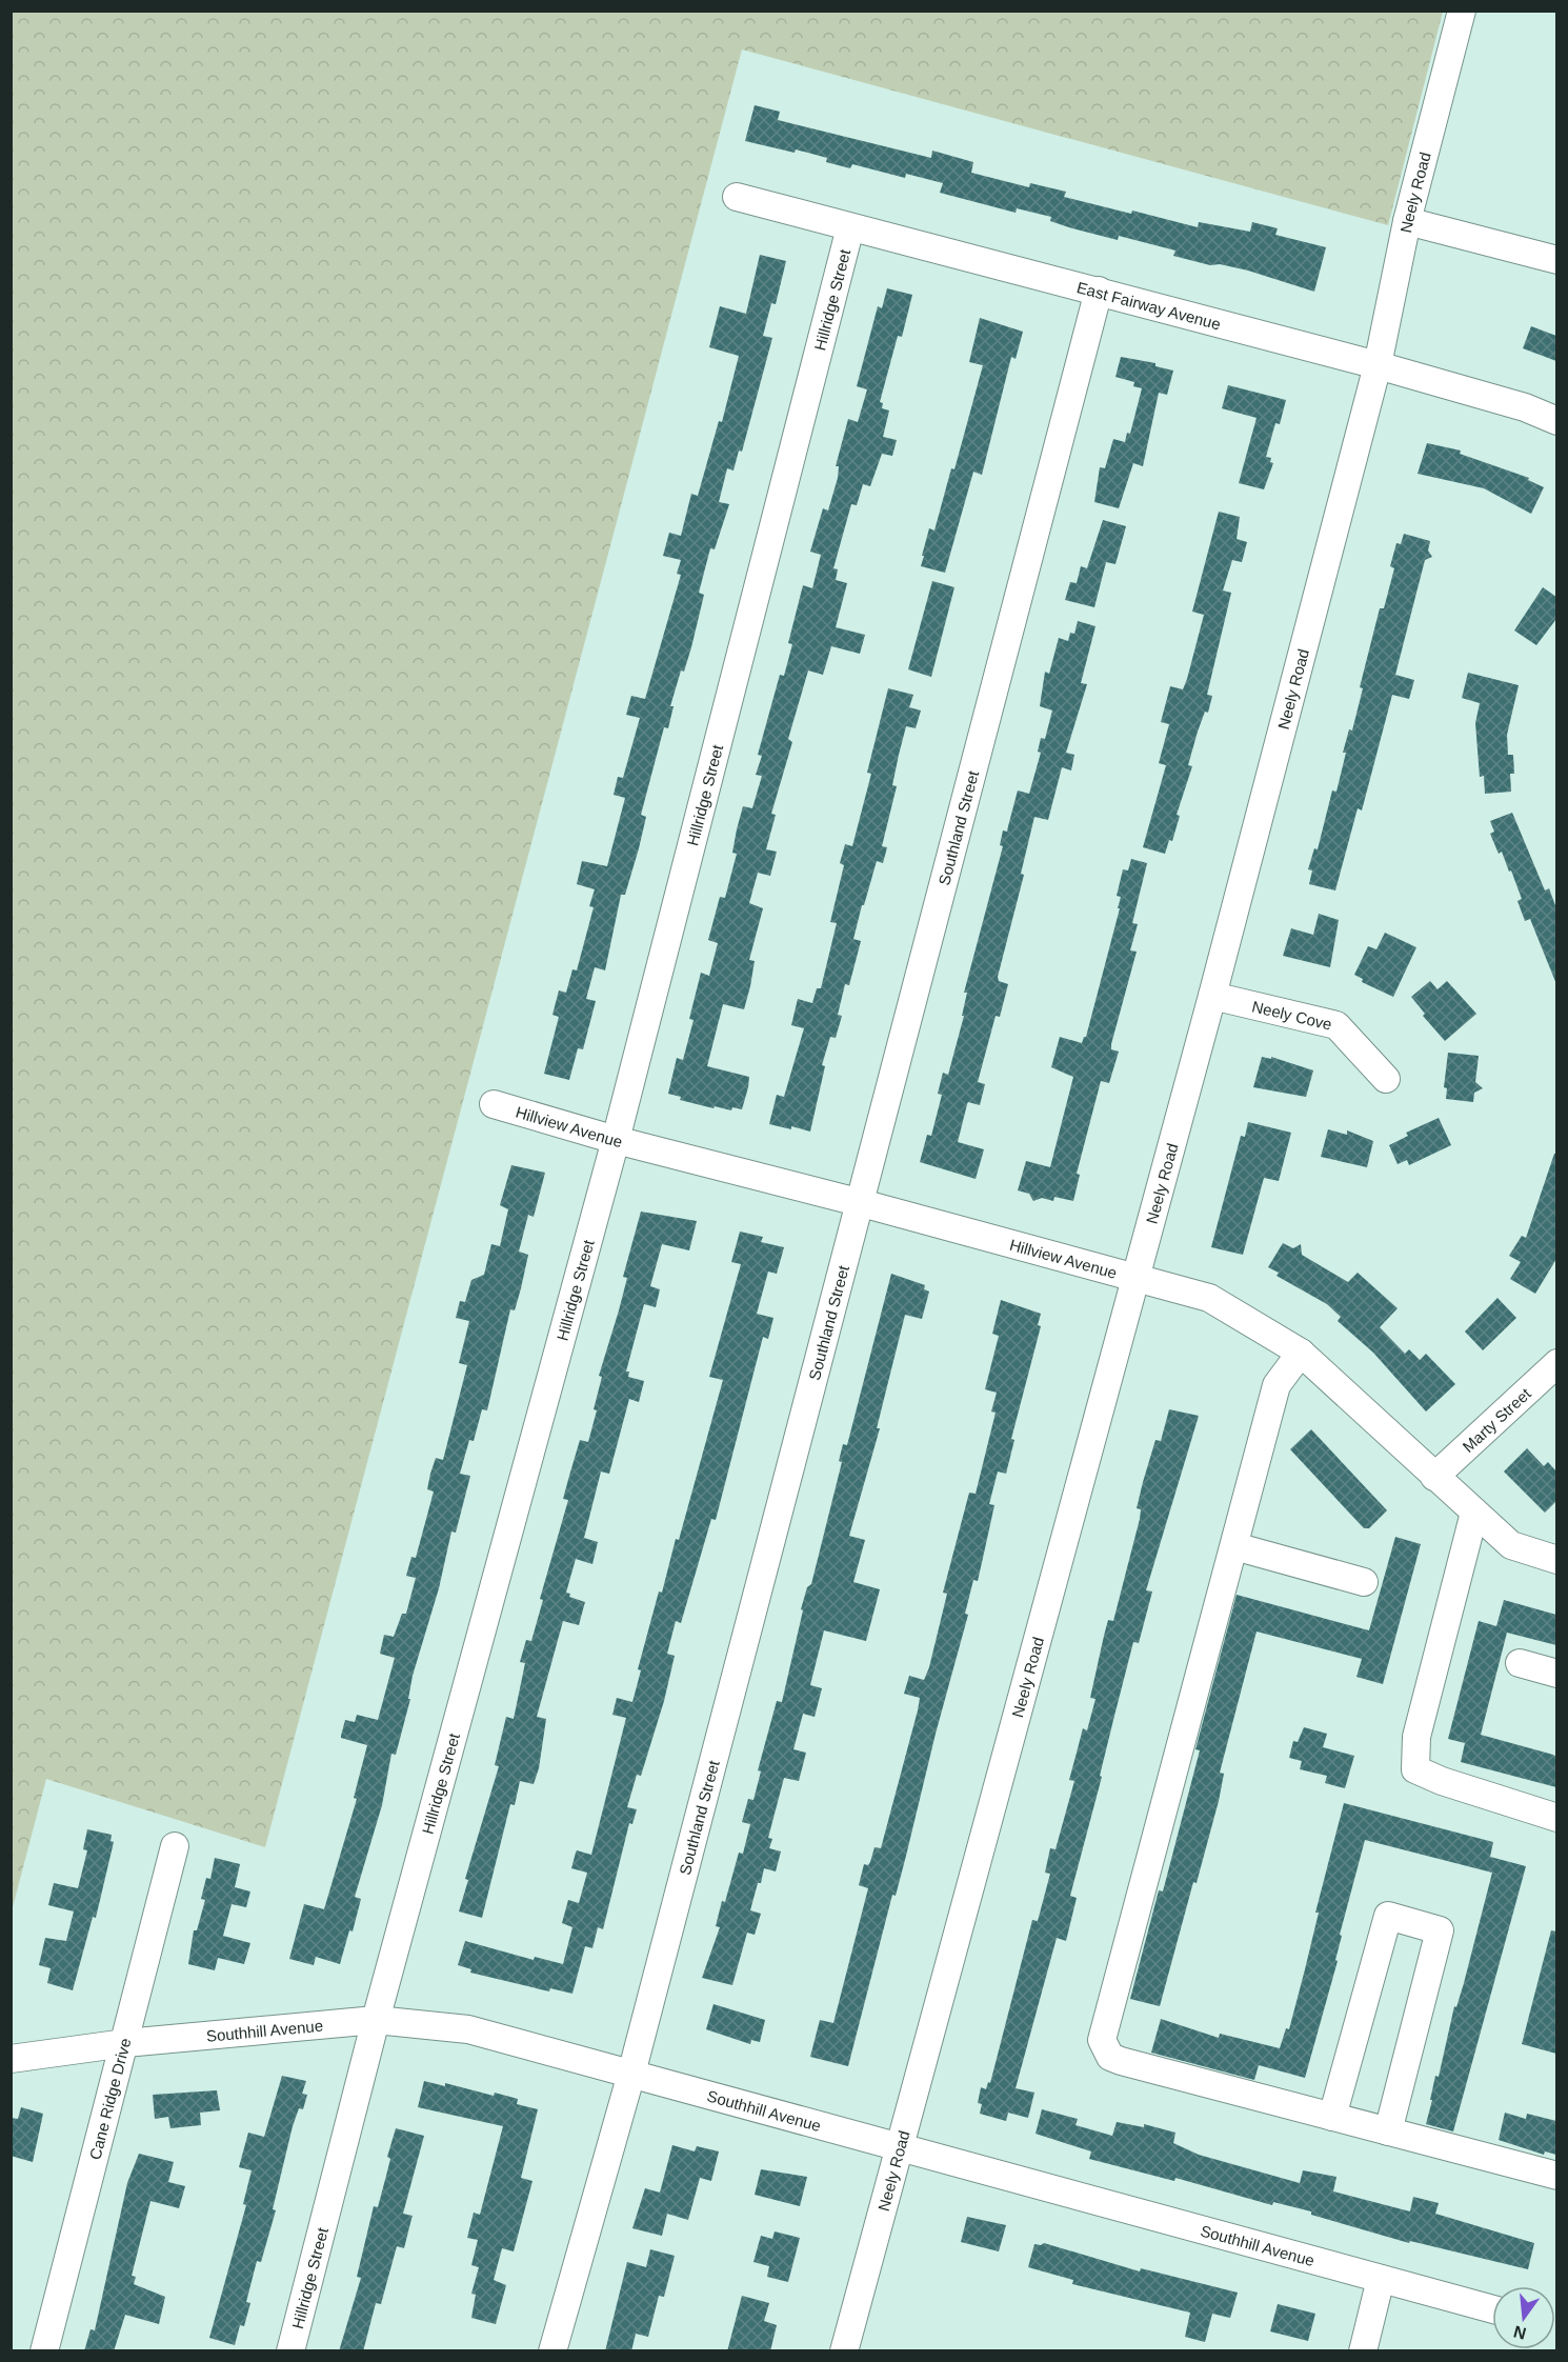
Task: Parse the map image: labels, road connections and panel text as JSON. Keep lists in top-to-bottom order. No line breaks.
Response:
{"streets":{"street":["Neely Road","Hillridge Street","East Fairway Avenue","Southland Street","Neely Cove","Hillview Avenue","Marty Street","Southhill Avenue","Cane Ridge Drive"]},"crossings":[["Neely Road","East Fairway Avenue"],["Neely Road","Neely Cove"],["Neely Road","Hillview Avenue"],["Neely Road","Southhill Avenue"],["Hillridge Street","East Fairway Avenue"],["Hillridge Street","Hillview Avenue"],["Hillridge Street","Southhill Avenue"],["East Fairway Avenue","Southland Street"],["Southland Street","Hillview Avenue"],["Southland Street","Southhill Avenue"],["Hillview Avenue","Marty Street"],["Southhill Avenue","Cane Ridge Drive"]],"north":"bottom"}
